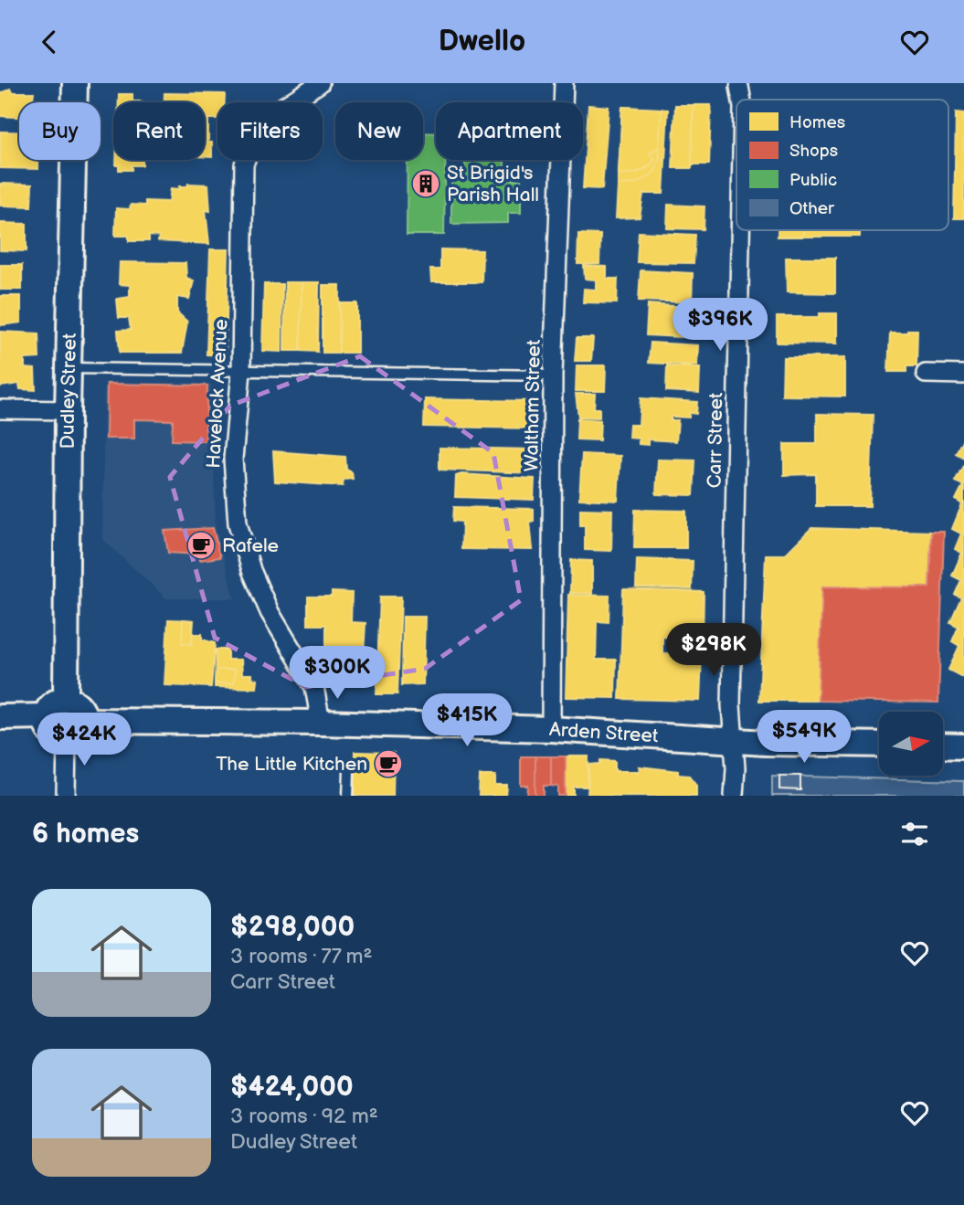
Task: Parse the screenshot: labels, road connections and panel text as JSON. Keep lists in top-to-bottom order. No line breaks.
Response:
{"streets":{"main road":["Dudley Street","Arden Street"],"street":["Havelock Avenue","Waltham Street","Carr Street"]},"crossings":[["Dudley Street","Arden Street"],["Havelock Avenue","Arden Street"],["Waltham Street","Arden Street"],["Carr Street","Arden Street"]],"places":{"building":["St Brigid's Parish Hall"],"cafe":["Rafele","The Little Kitchen"]},"legend":["Homes","Shops","Public","Other"],"north":"right","page":{"header":"Dwello","chip":["Buy","Rent","Filters","New","Apartment"],"price":["$396K","$298K","$300K","$415K","$549K","$424K"],"heading":"6 homes","list":[{"name":"$298,000","note":"3 rooms · 77 m² · Carr Street"},{"name":"$424,000","note":"3 rooms · 92 m² · Dudley Street"}]}}
